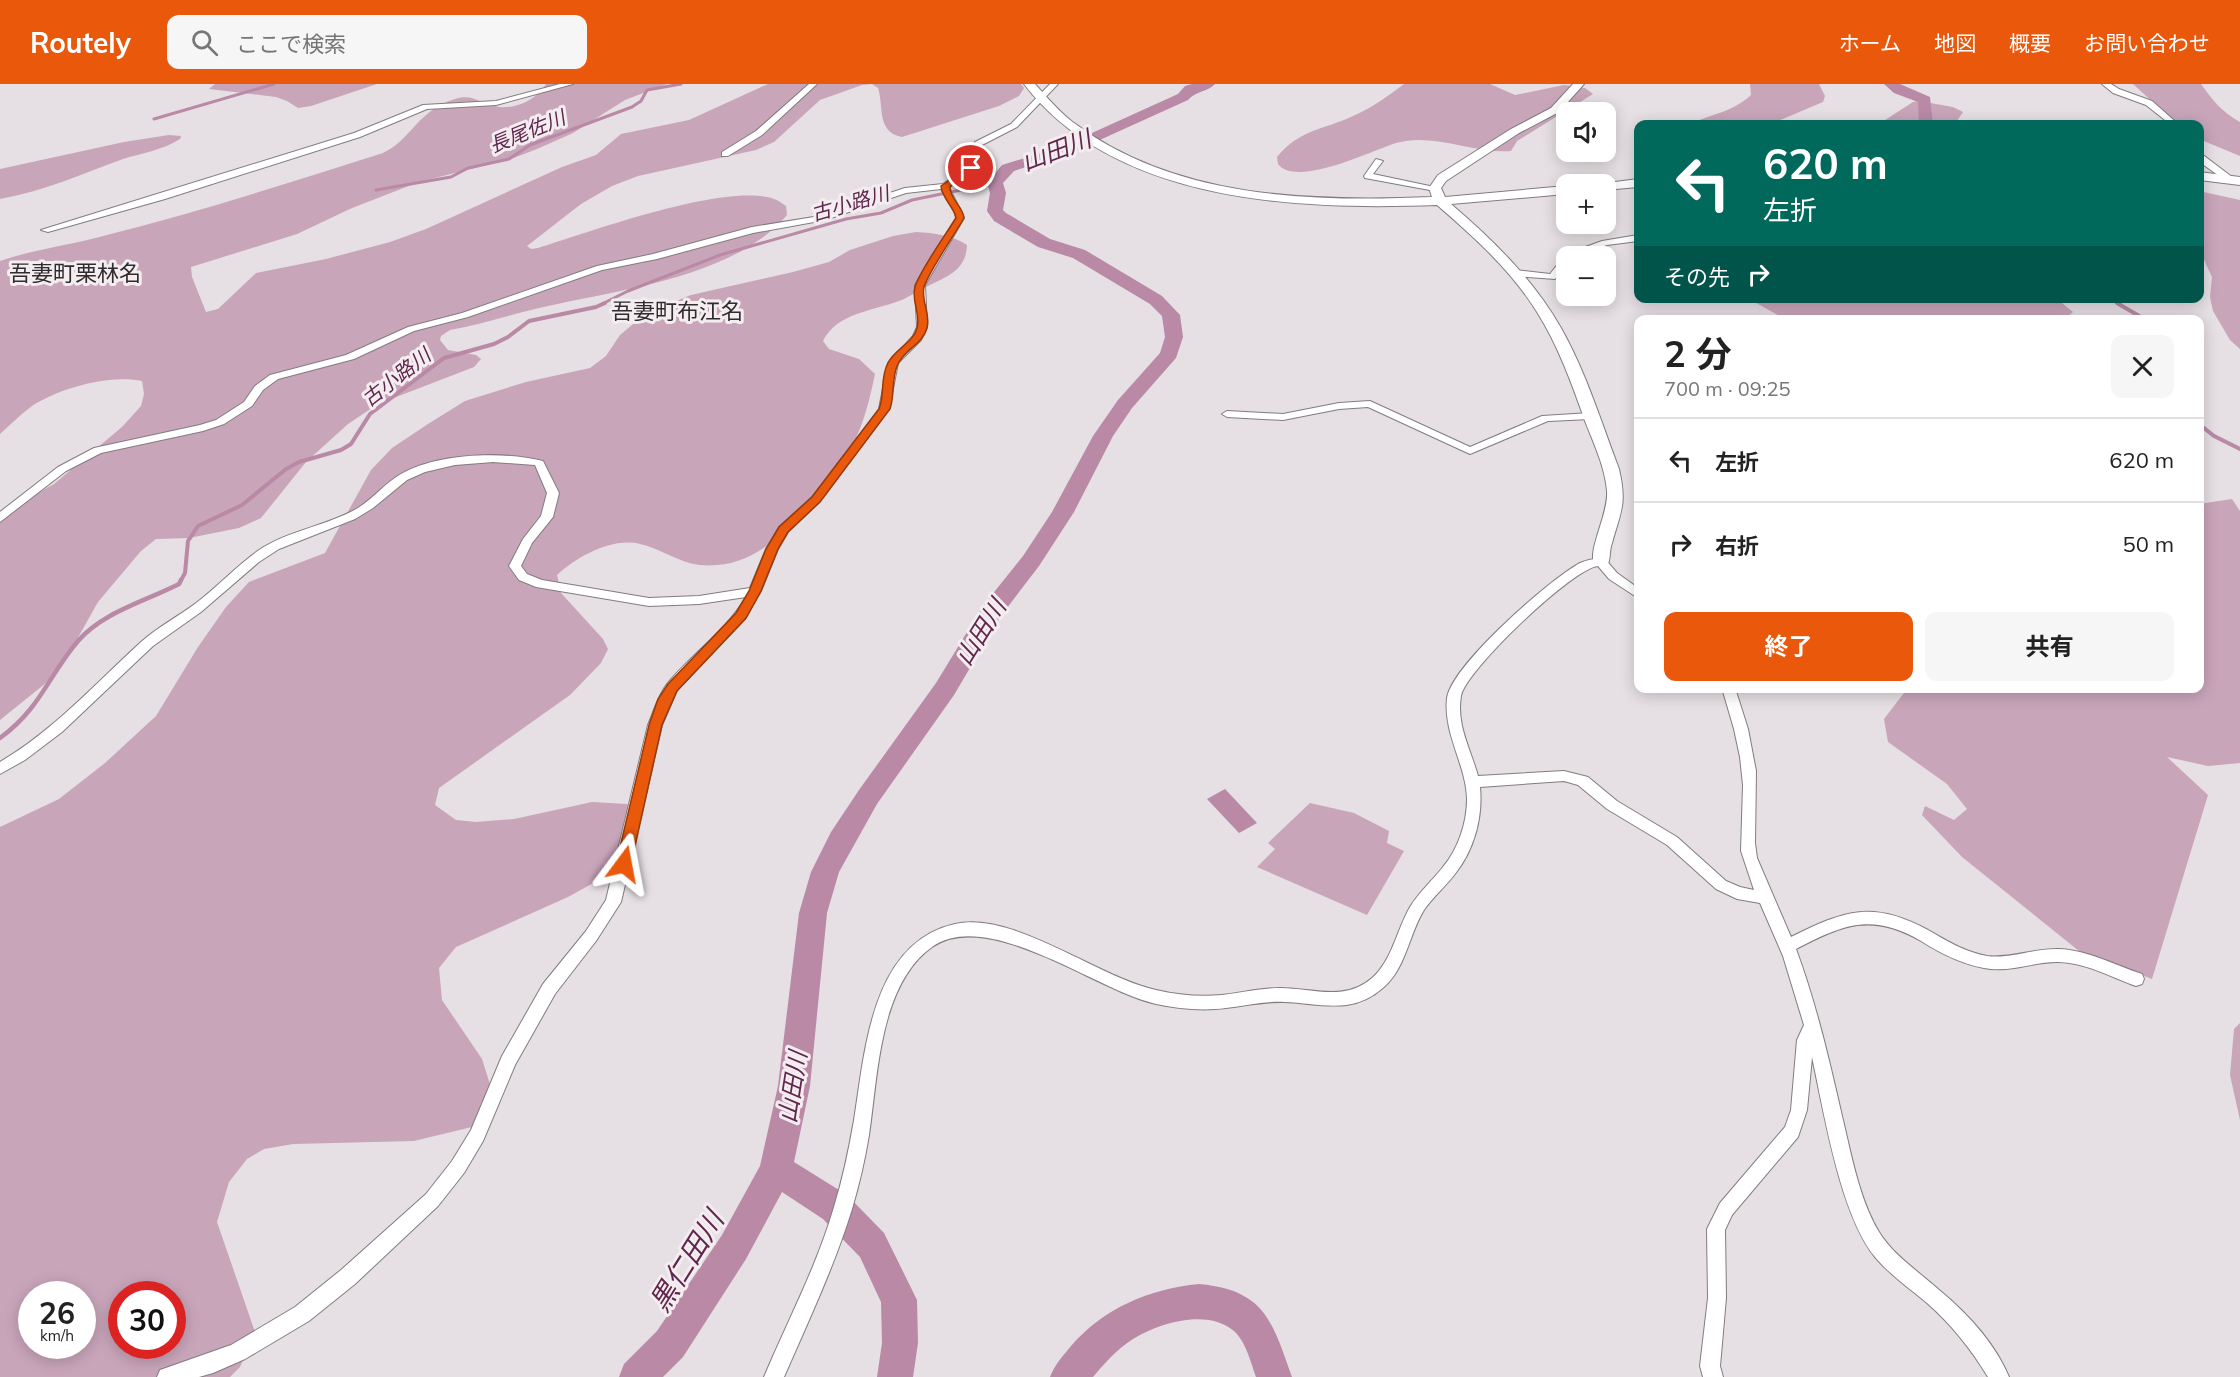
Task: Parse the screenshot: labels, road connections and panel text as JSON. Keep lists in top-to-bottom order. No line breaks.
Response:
{"districts":["吾妻町栗林名","吾妻町布江名"],"water":["長尾佐川","山田川","古小路川","黒仁田川"],"page":{"header":"Routely","search":"ここで検索","nav":["ホーム","地図","概要","お問い合わせ"],"map_buttons":["+","−"],"turn":["620 m","左折"],"then":"その先","heading":["2 分","700 m · 09:25"],"list":[{"name":"左折","value":"620 m"},{"name":"右折","value":"50 m"}],"buttons":["終了","共有"],"speed":"26 km/h","limit":"30"}}
